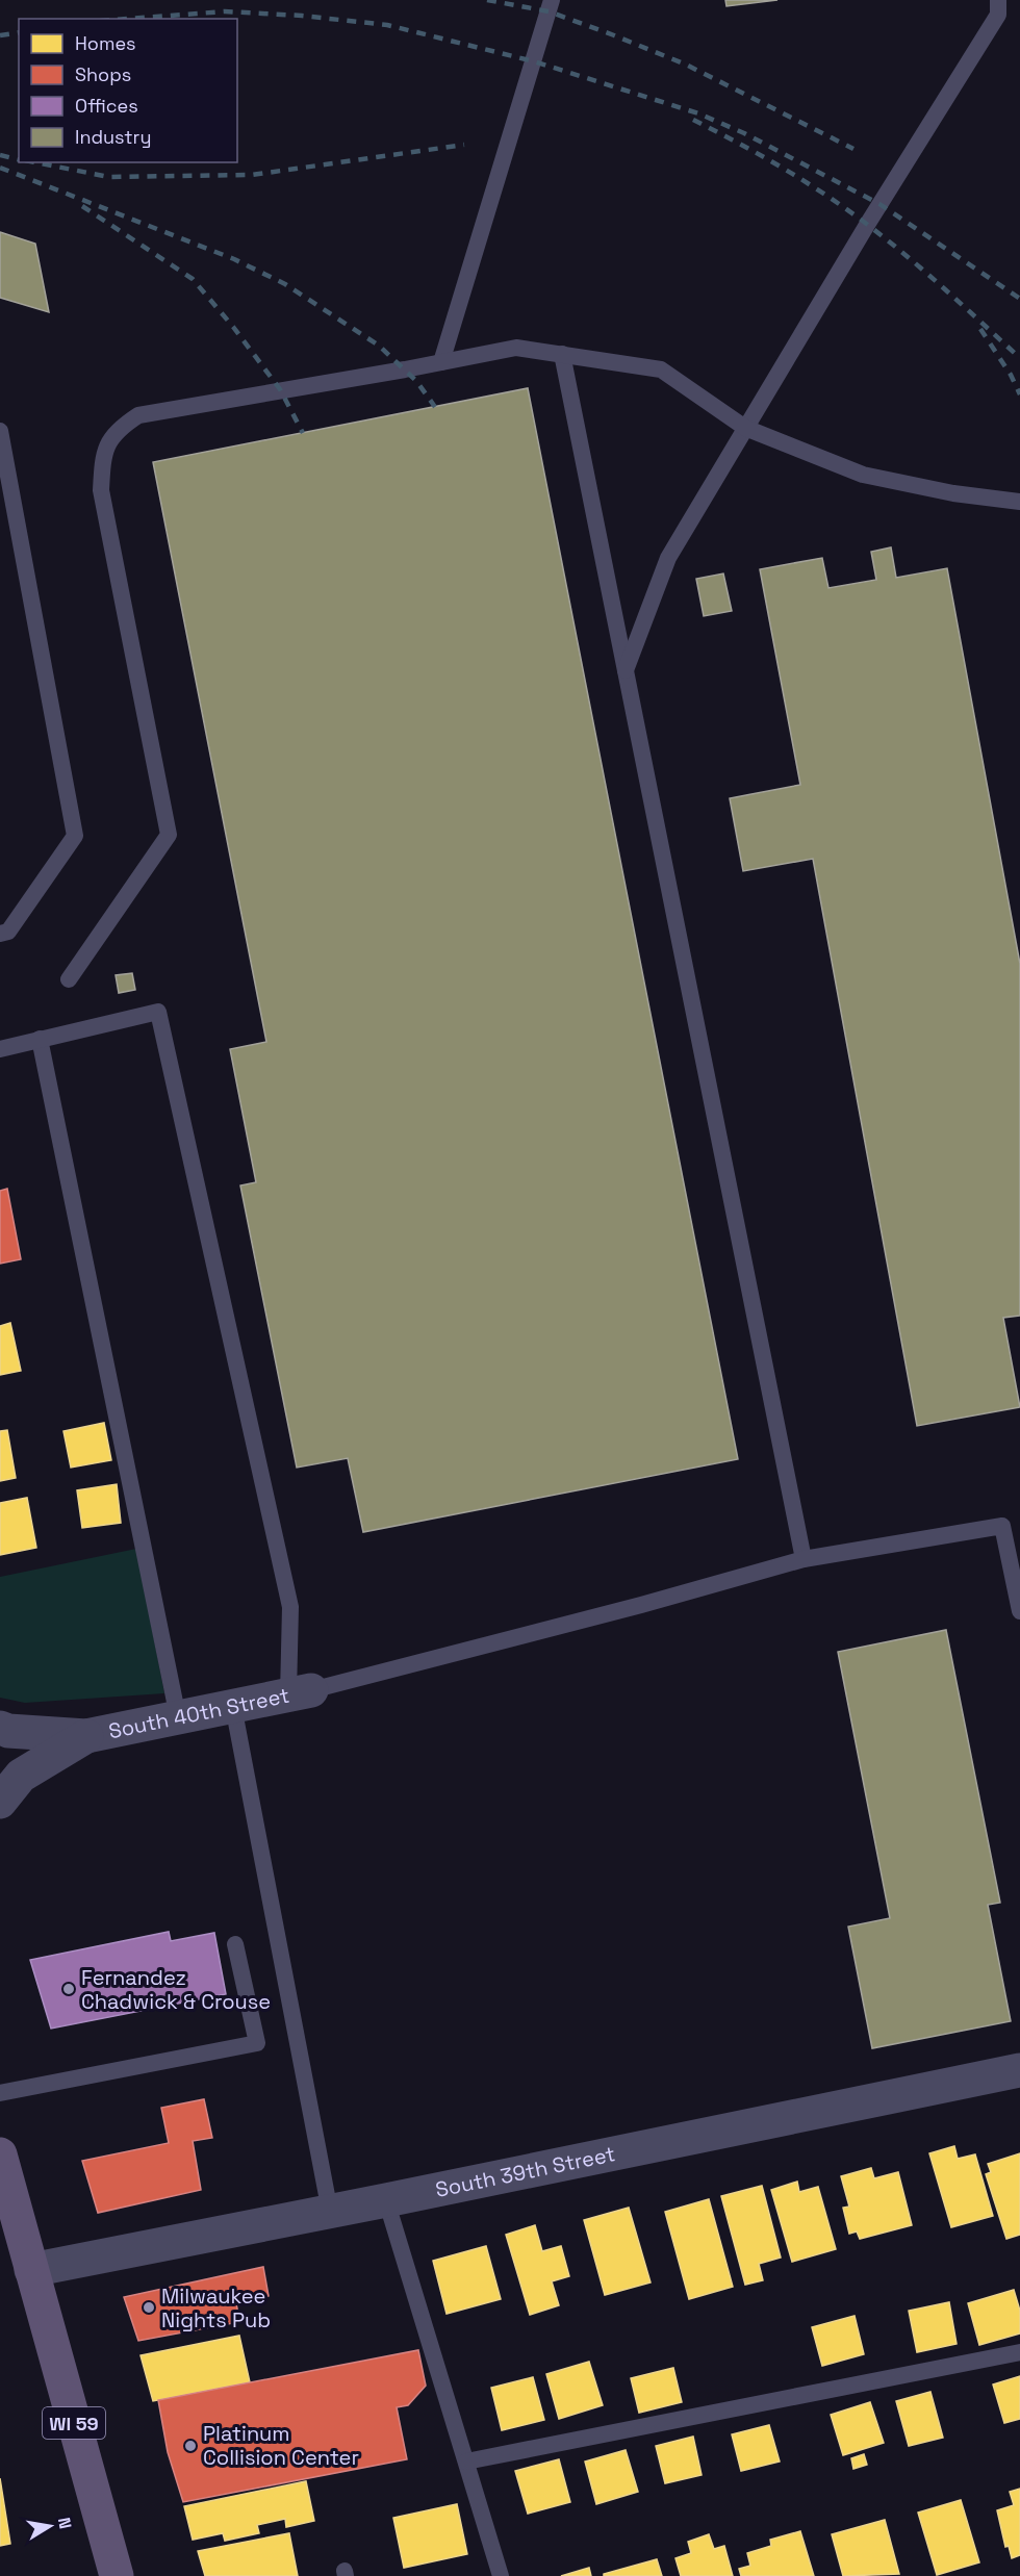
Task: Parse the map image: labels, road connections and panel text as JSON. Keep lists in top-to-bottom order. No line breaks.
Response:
{"streets":{"main road":["WI 59"],"street":["South 40th Street","South 39th Street"]},"crossings":[["South 39th Street","WI 59"]],"places":["Fernandez Chadwick & Crouse","Milwaukee Nights Pub","Platinum Collision Center"],"legend":["Homes","Shops","Offices","Industry"],"north":"right"}
